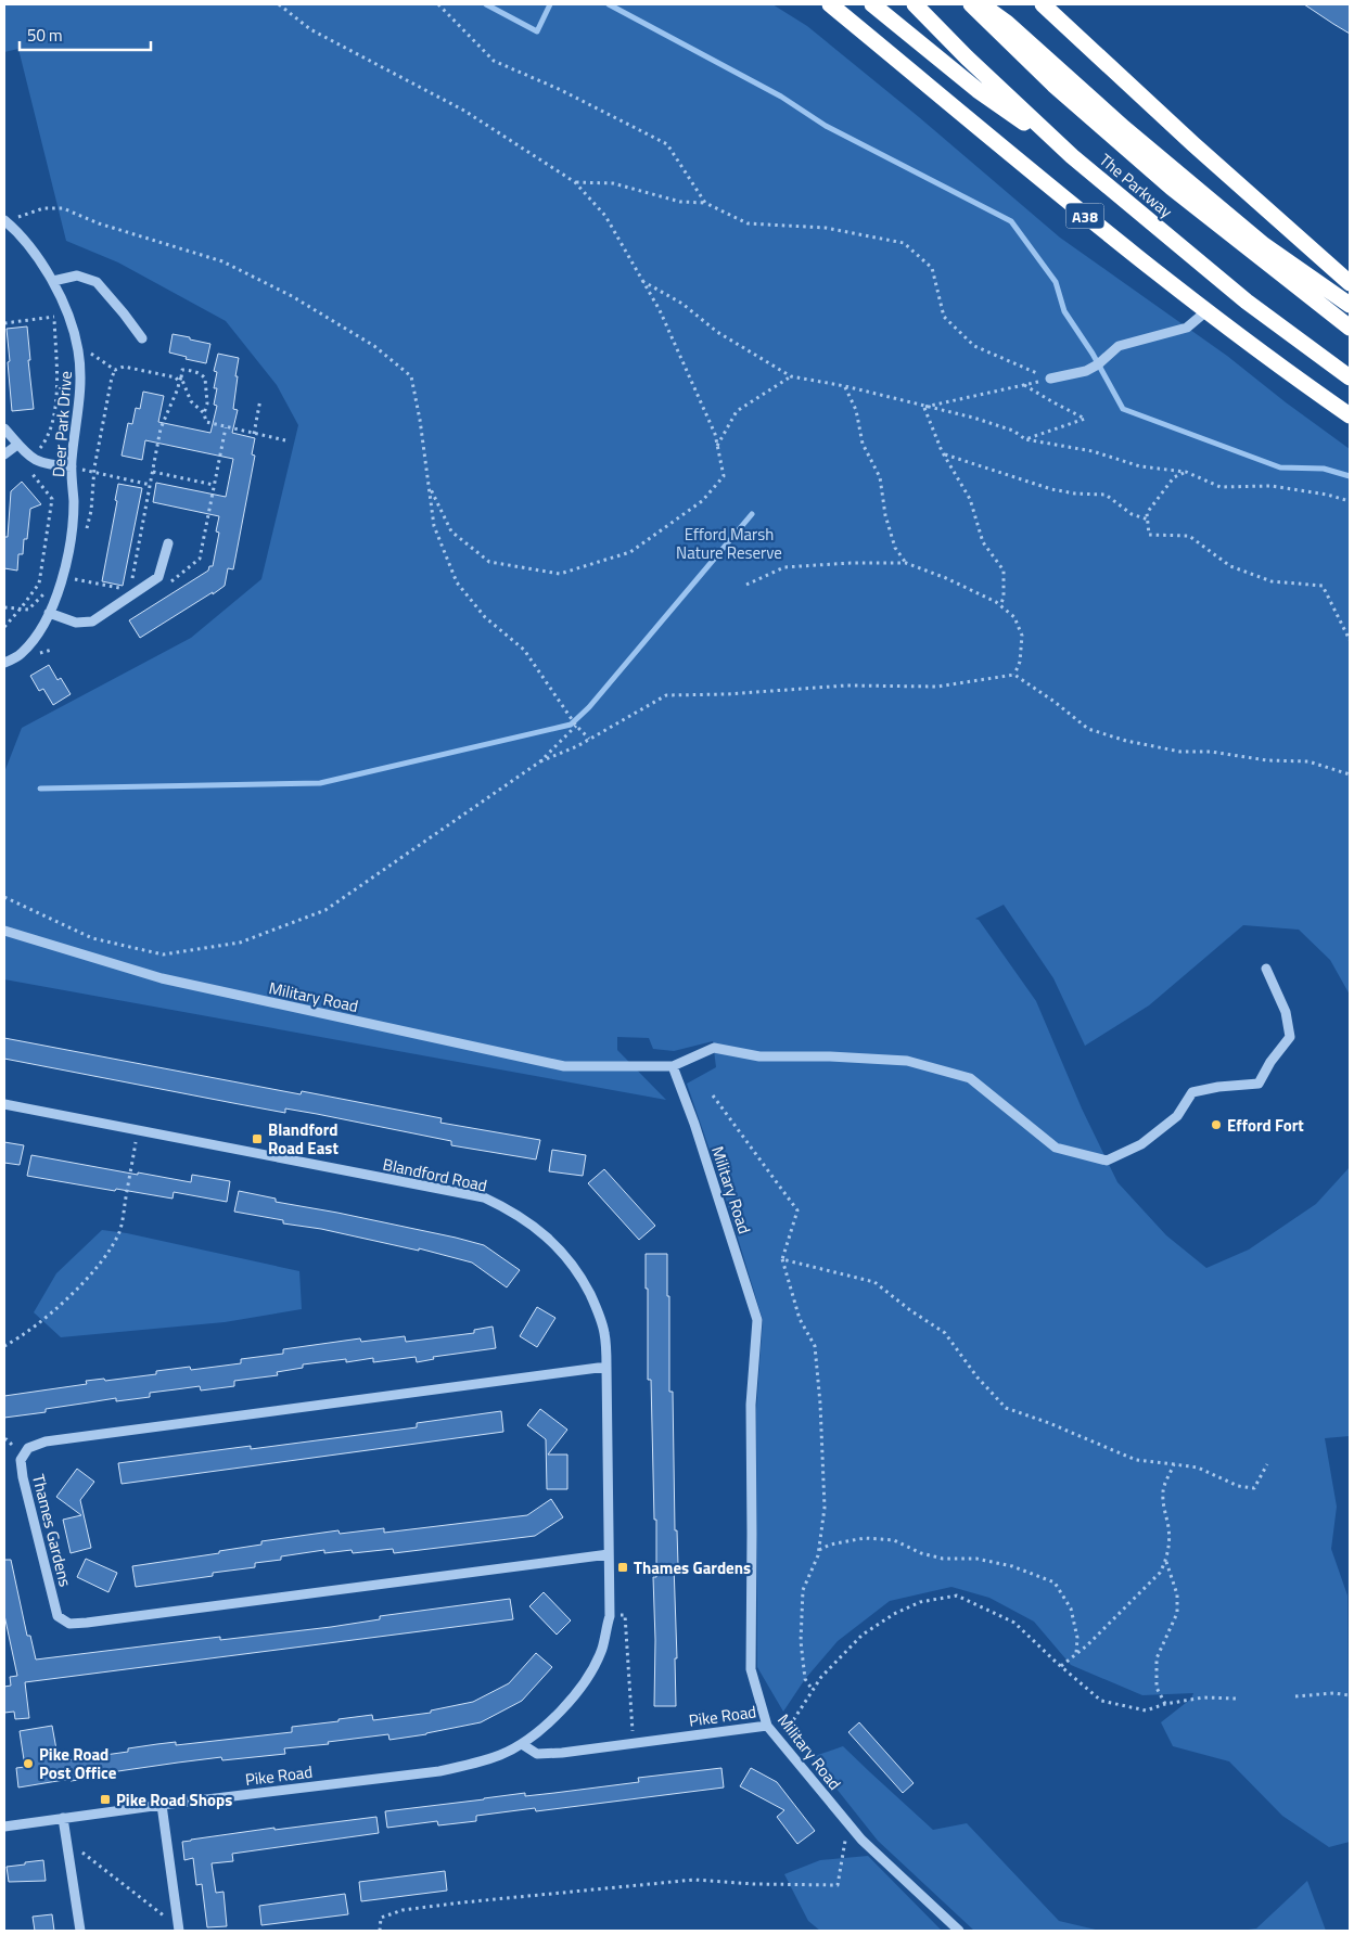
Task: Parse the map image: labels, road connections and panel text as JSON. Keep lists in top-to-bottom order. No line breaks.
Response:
{"streets":{"highway":["The Parkway","A38"],"street":["Deer Park Drive","Military Road","Blandford Road","Thames Gardens","Pike Road"]},"crossings":[["The Parkway","A38"],["Military Road","Pike Road"],["Blandford Road","Thames Gardens"],["Blandford Road","Pike Road"]],"parks":["Efford Marsh Nature Reserve"],"places":{"other":["Efford Fort","Pike Road Post Office"],"transit":["Blandford Road East","Thames Gardens","Pike Road Shops"]},"scale_bar":"50 m"}
